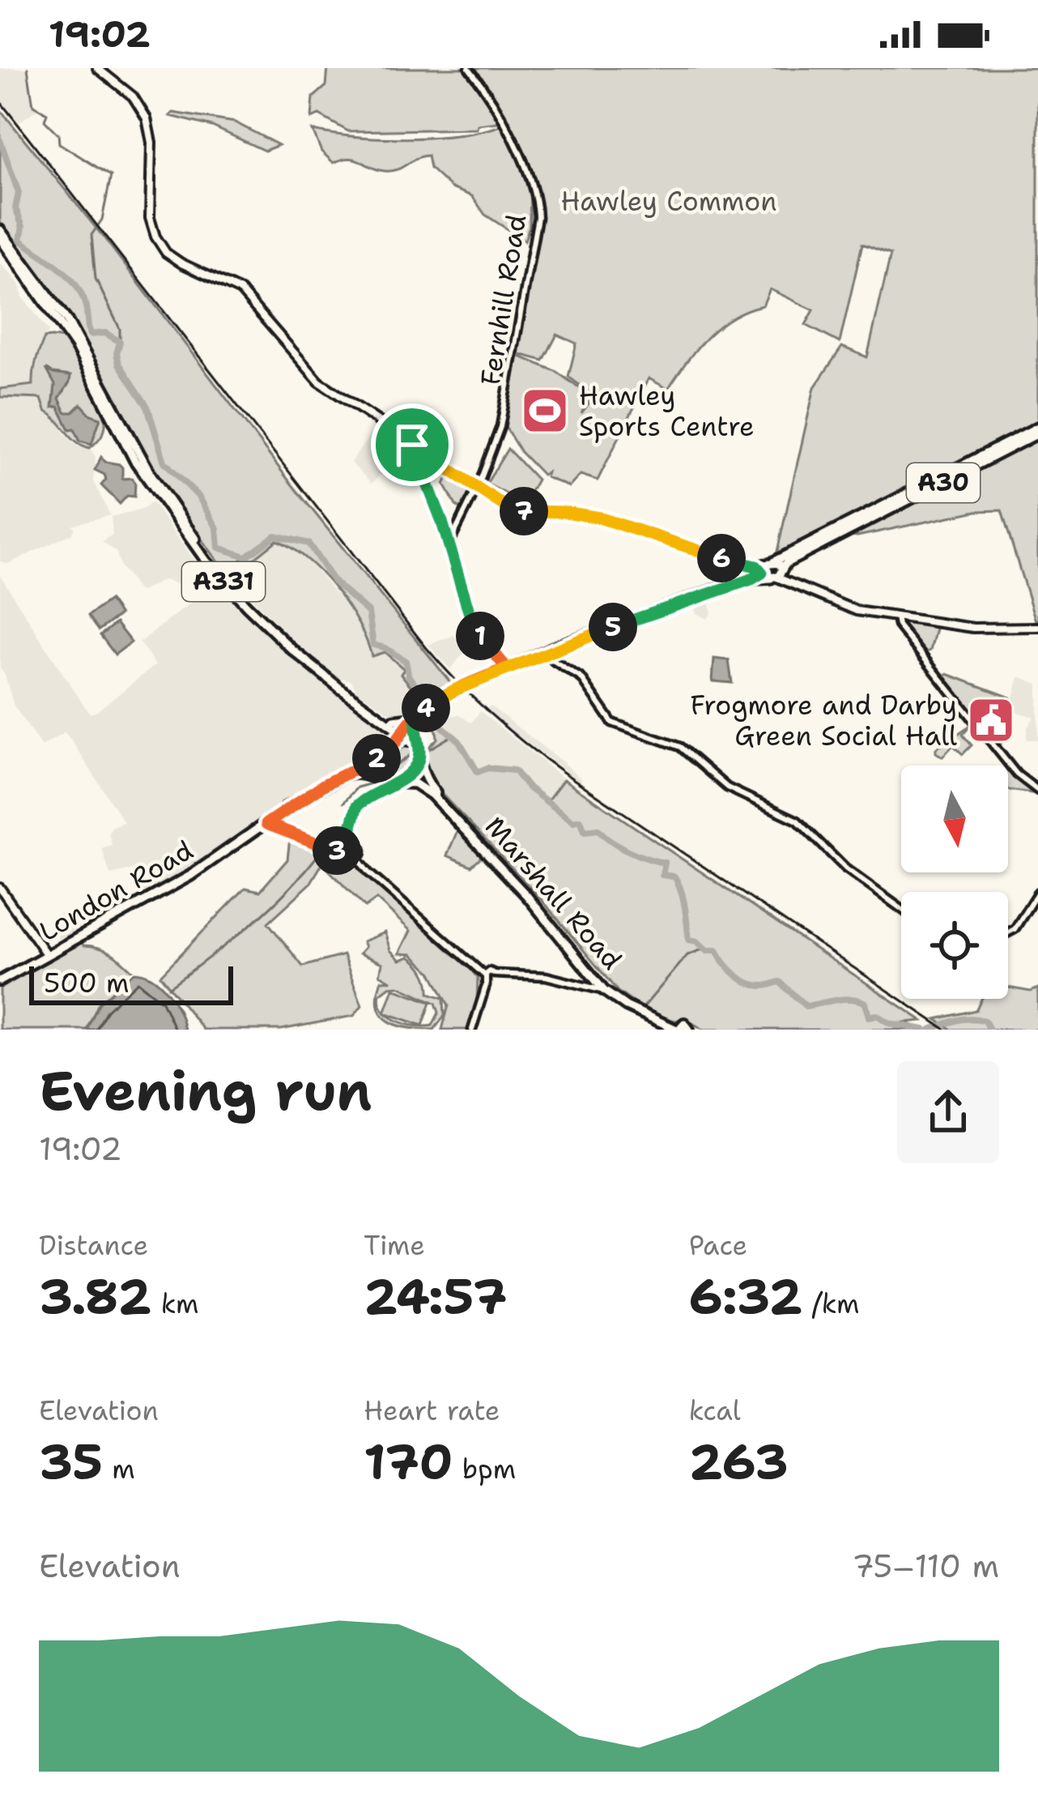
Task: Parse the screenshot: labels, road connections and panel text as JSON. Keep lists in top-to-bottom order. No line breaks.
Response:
{"streets":{"main road":["A30","A331","London Road","Marshall Road"],"street":["Fernhill Road"]},"crossings":[["A30","A331"],["A331","Marshall Road"],["London Road","Marshall Road"]],"parks":["Hawley Common"],"places":{"sports":["Hawley Sports Centre"],"public building":["Frogmore and Darby Green Social Hall"]},"scale_bar":"500 m","north":"bottom","page":{"status":"19:02","pins":["7","6","5","1","4","2","3"],"scale":"500 m","heading":["Evening run","19:02"],"stats":[["Distance","3.82 km"],["Time","24:57"],["Pace","6:32 /km"],["Elevation","35 m"],["Heart rate","170 bpm"],["kcal","263"]],"chart":["Elevation","75–110 m"]}}
